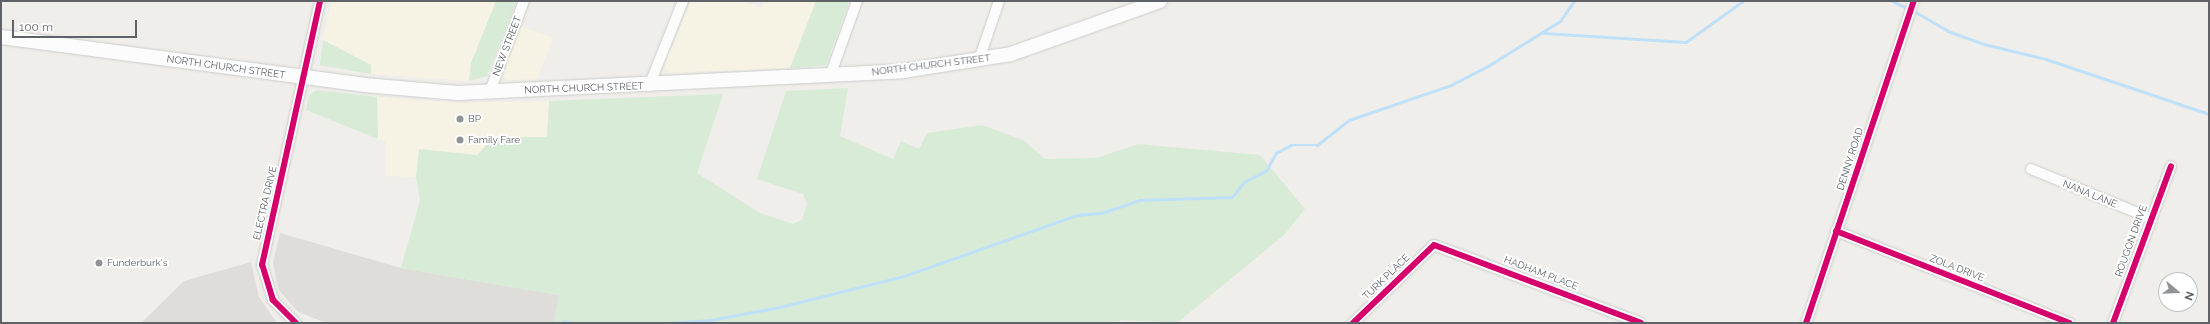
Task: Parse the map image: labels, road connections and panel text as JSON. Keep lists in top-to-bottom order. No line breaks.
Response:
{"streets":{"main road":["NORTH CHURCH STREET"],"street":["NEW STREET","DENNY ROAD","NANA LANE","ELECTRA DRIVE","ROUGON DRIVE","ZOLA DRIVE","HADHAM PLACE","TURK PLACE"]},"crossings":[["NEW STREET","NORTH CHURCH STREET"],["NORTH CHURCH STREET","ELECTRA DRIVE"],["DENNY ROAD","ZOLA DRIVE"],["NANA LANE","ROUGON DRIVE"],["HADHAM PLACE","TURK PLACE"]],"places":["BP","Family Fare","Funderburk's"],"scale_bar":"100 m","north":"right"}
